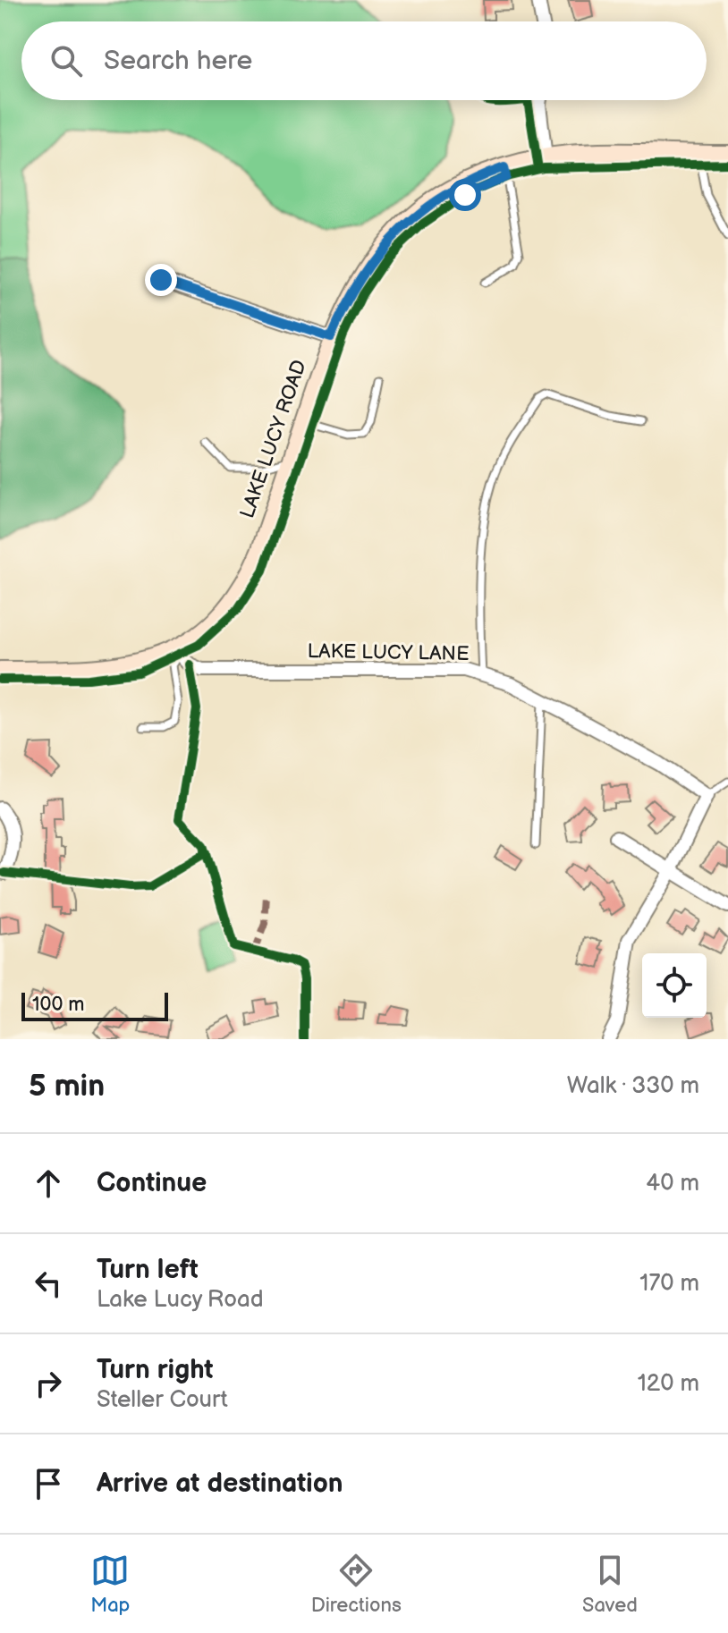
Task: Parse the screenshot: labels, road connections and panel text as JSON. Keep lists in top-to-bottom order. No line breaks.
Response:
{"streets":{"street":["LAKE LUCY ROAD","LAKE LUCY LANE"]},"crossings":[["LAKE LUCY ROAD","LAKE LUCY LANE"]],"scale_bar":"100 m","page":{"search":"Search here","scale":"100 m","heading":["5 min","Walk · 330 m"],"list":[["Continue","40 m"],["Turn left","Lake Lucy Road","170 m"],["Turn right","Steller Court","120 m"],"Arrive at destination"],"nav":["Map","Directions","Saved"]}}
